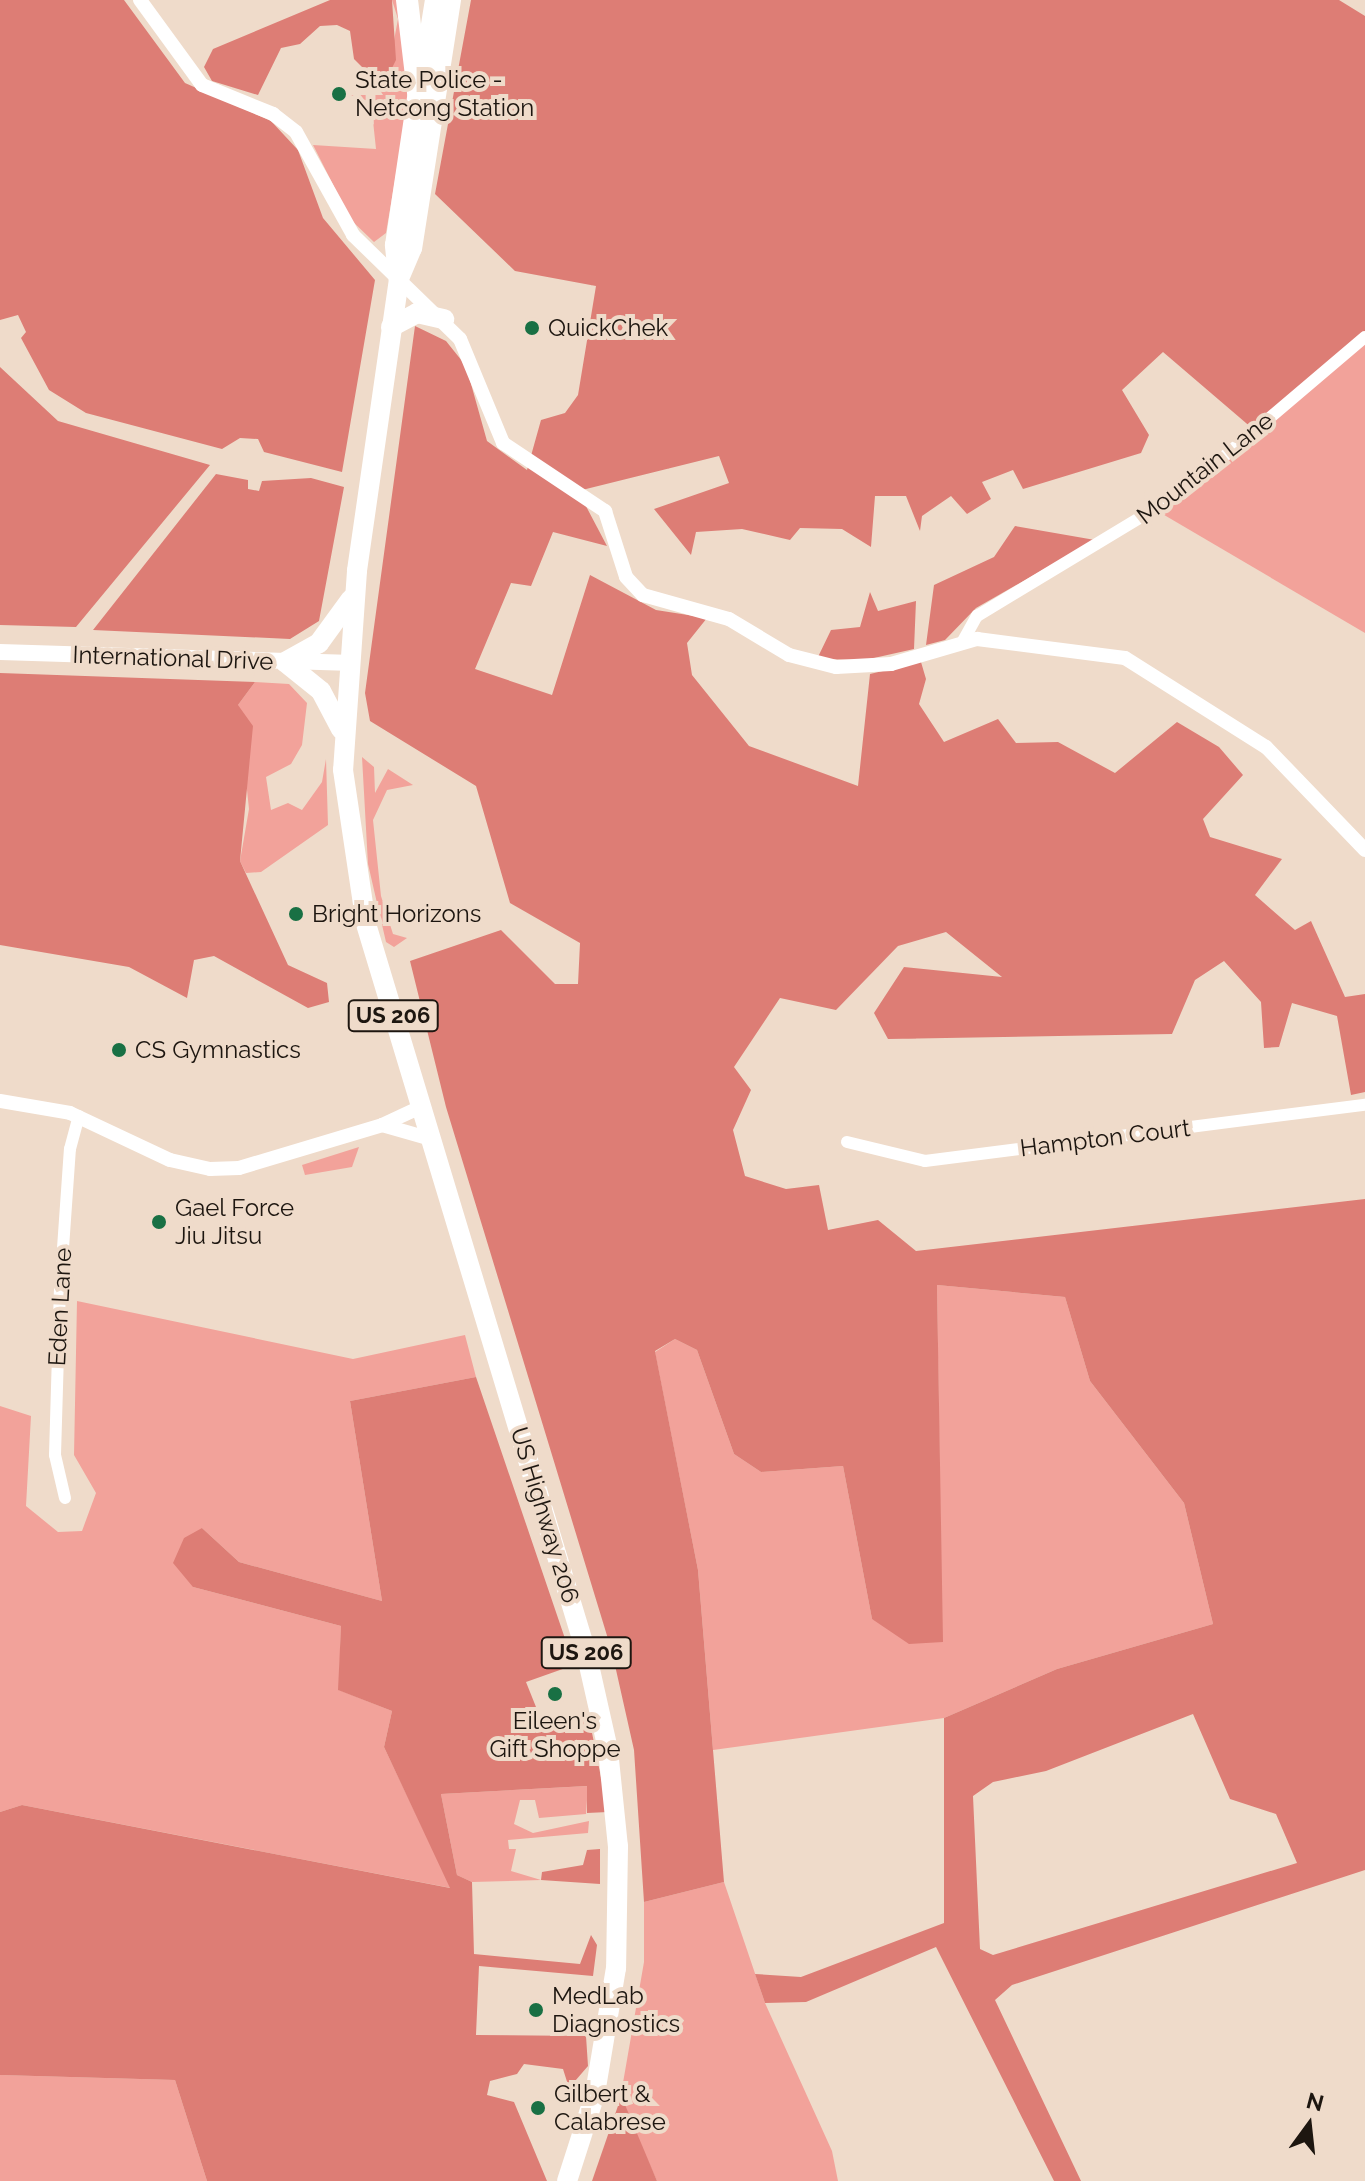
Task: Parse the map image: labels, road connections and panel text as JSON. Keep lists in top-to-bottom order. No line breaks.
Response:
{"streets":{"highway":["US 206","US Highway 206"],"main road":["International Drive"],"street":["Mountain Lane","Hampton Court","Eden Lane"]},"crossings":[["International Drive","US 206"],["US 206","US Highway 206"]],"places":["State Police - Netcong Station","QuickChek","Bright Horizons","CS Gymnastics","Gael Force Jiu Jitsu","Eileen's Gift Shoppe","MedLab Diagnostics","Gilbert & Calabrese"],"north":"top"}
